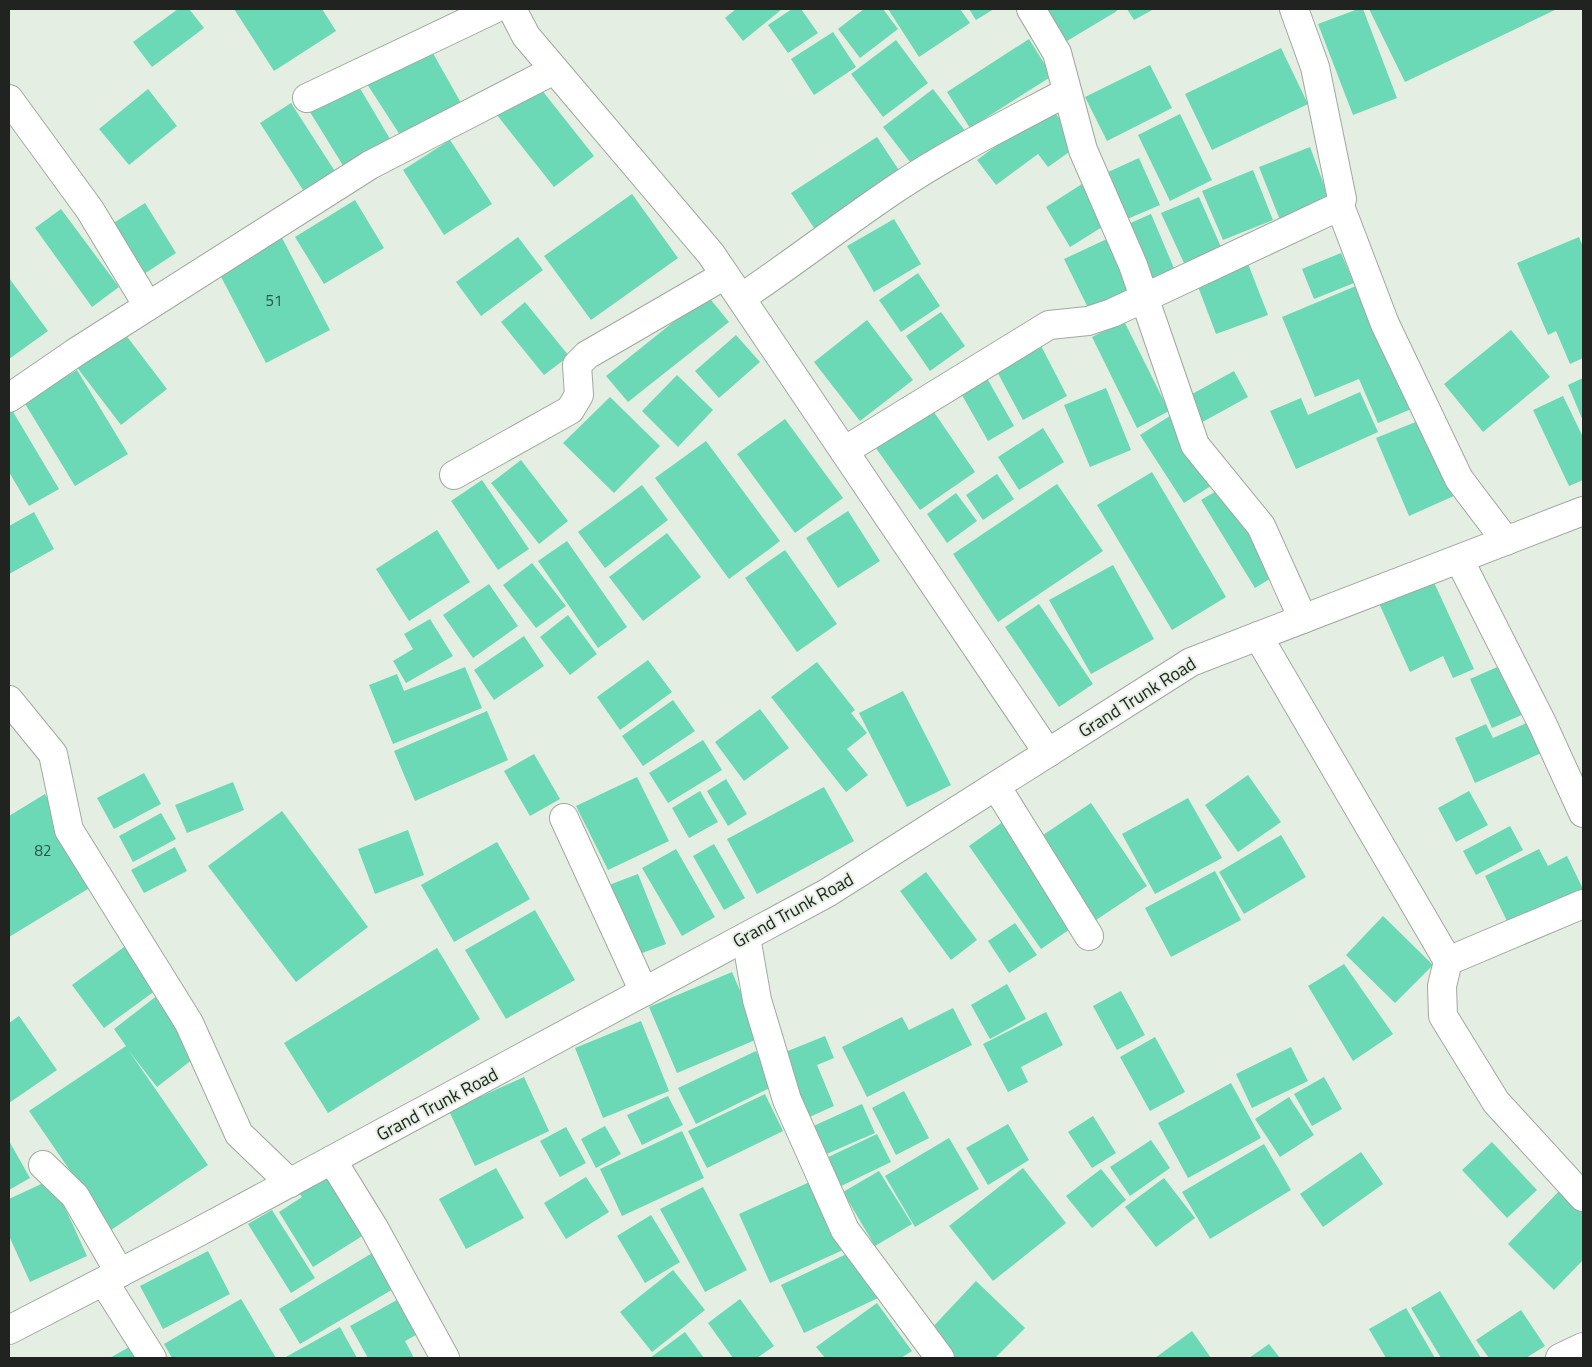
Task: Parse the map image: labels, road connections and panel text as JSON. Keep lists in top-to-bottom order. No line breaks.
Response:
{"streets":{"street":["Grand Trunk Road"]},"house_numbers":["51","82"]}
